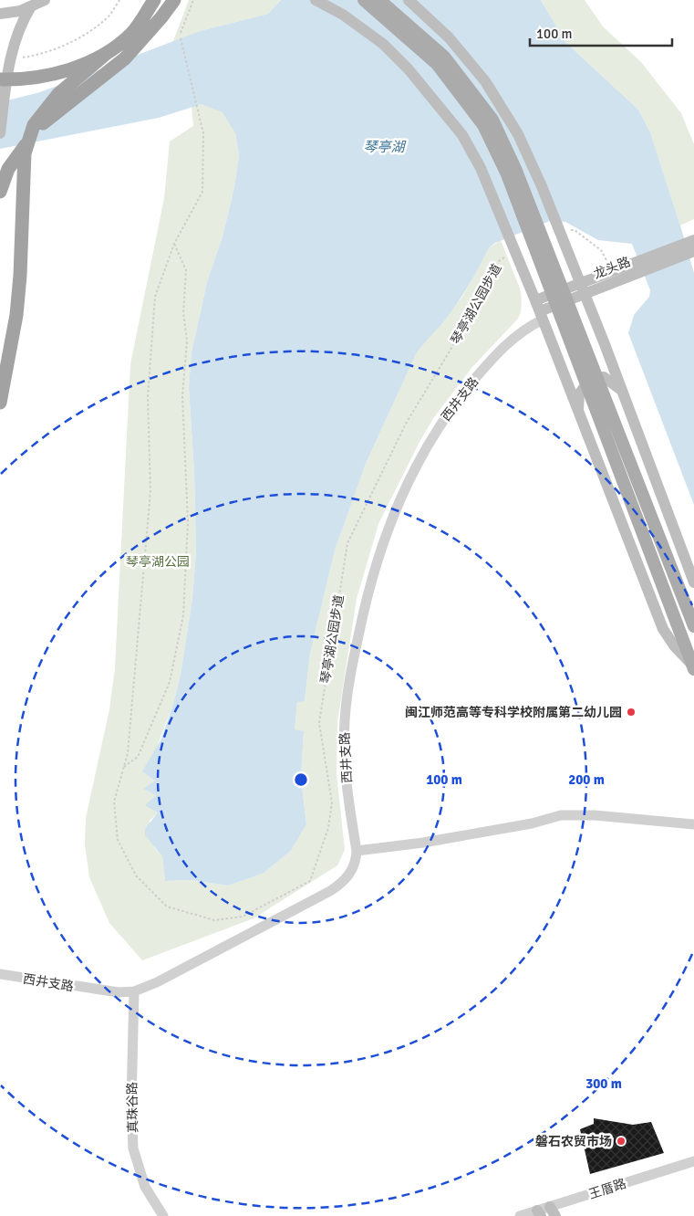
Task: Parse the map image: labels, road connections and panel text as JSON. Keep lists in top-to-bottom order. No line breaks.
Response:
{"streets":{"main road":["龙头路"],"street":["西井支路","真珠谷路","王厝路"],"path":["琴亭湖公园步道"]},"crossings":[["龙头路","西井支路"],["西井支路","真珠谷路"]],"water":["琴亭湖"],"parks":["琴亭湖公园"],"places":["闽江师范高等专科学校附属第二幼儿园","磐石农贸市场"],"scale_bar":"100 m","rings":["100 m","200 m","300 m"]}
